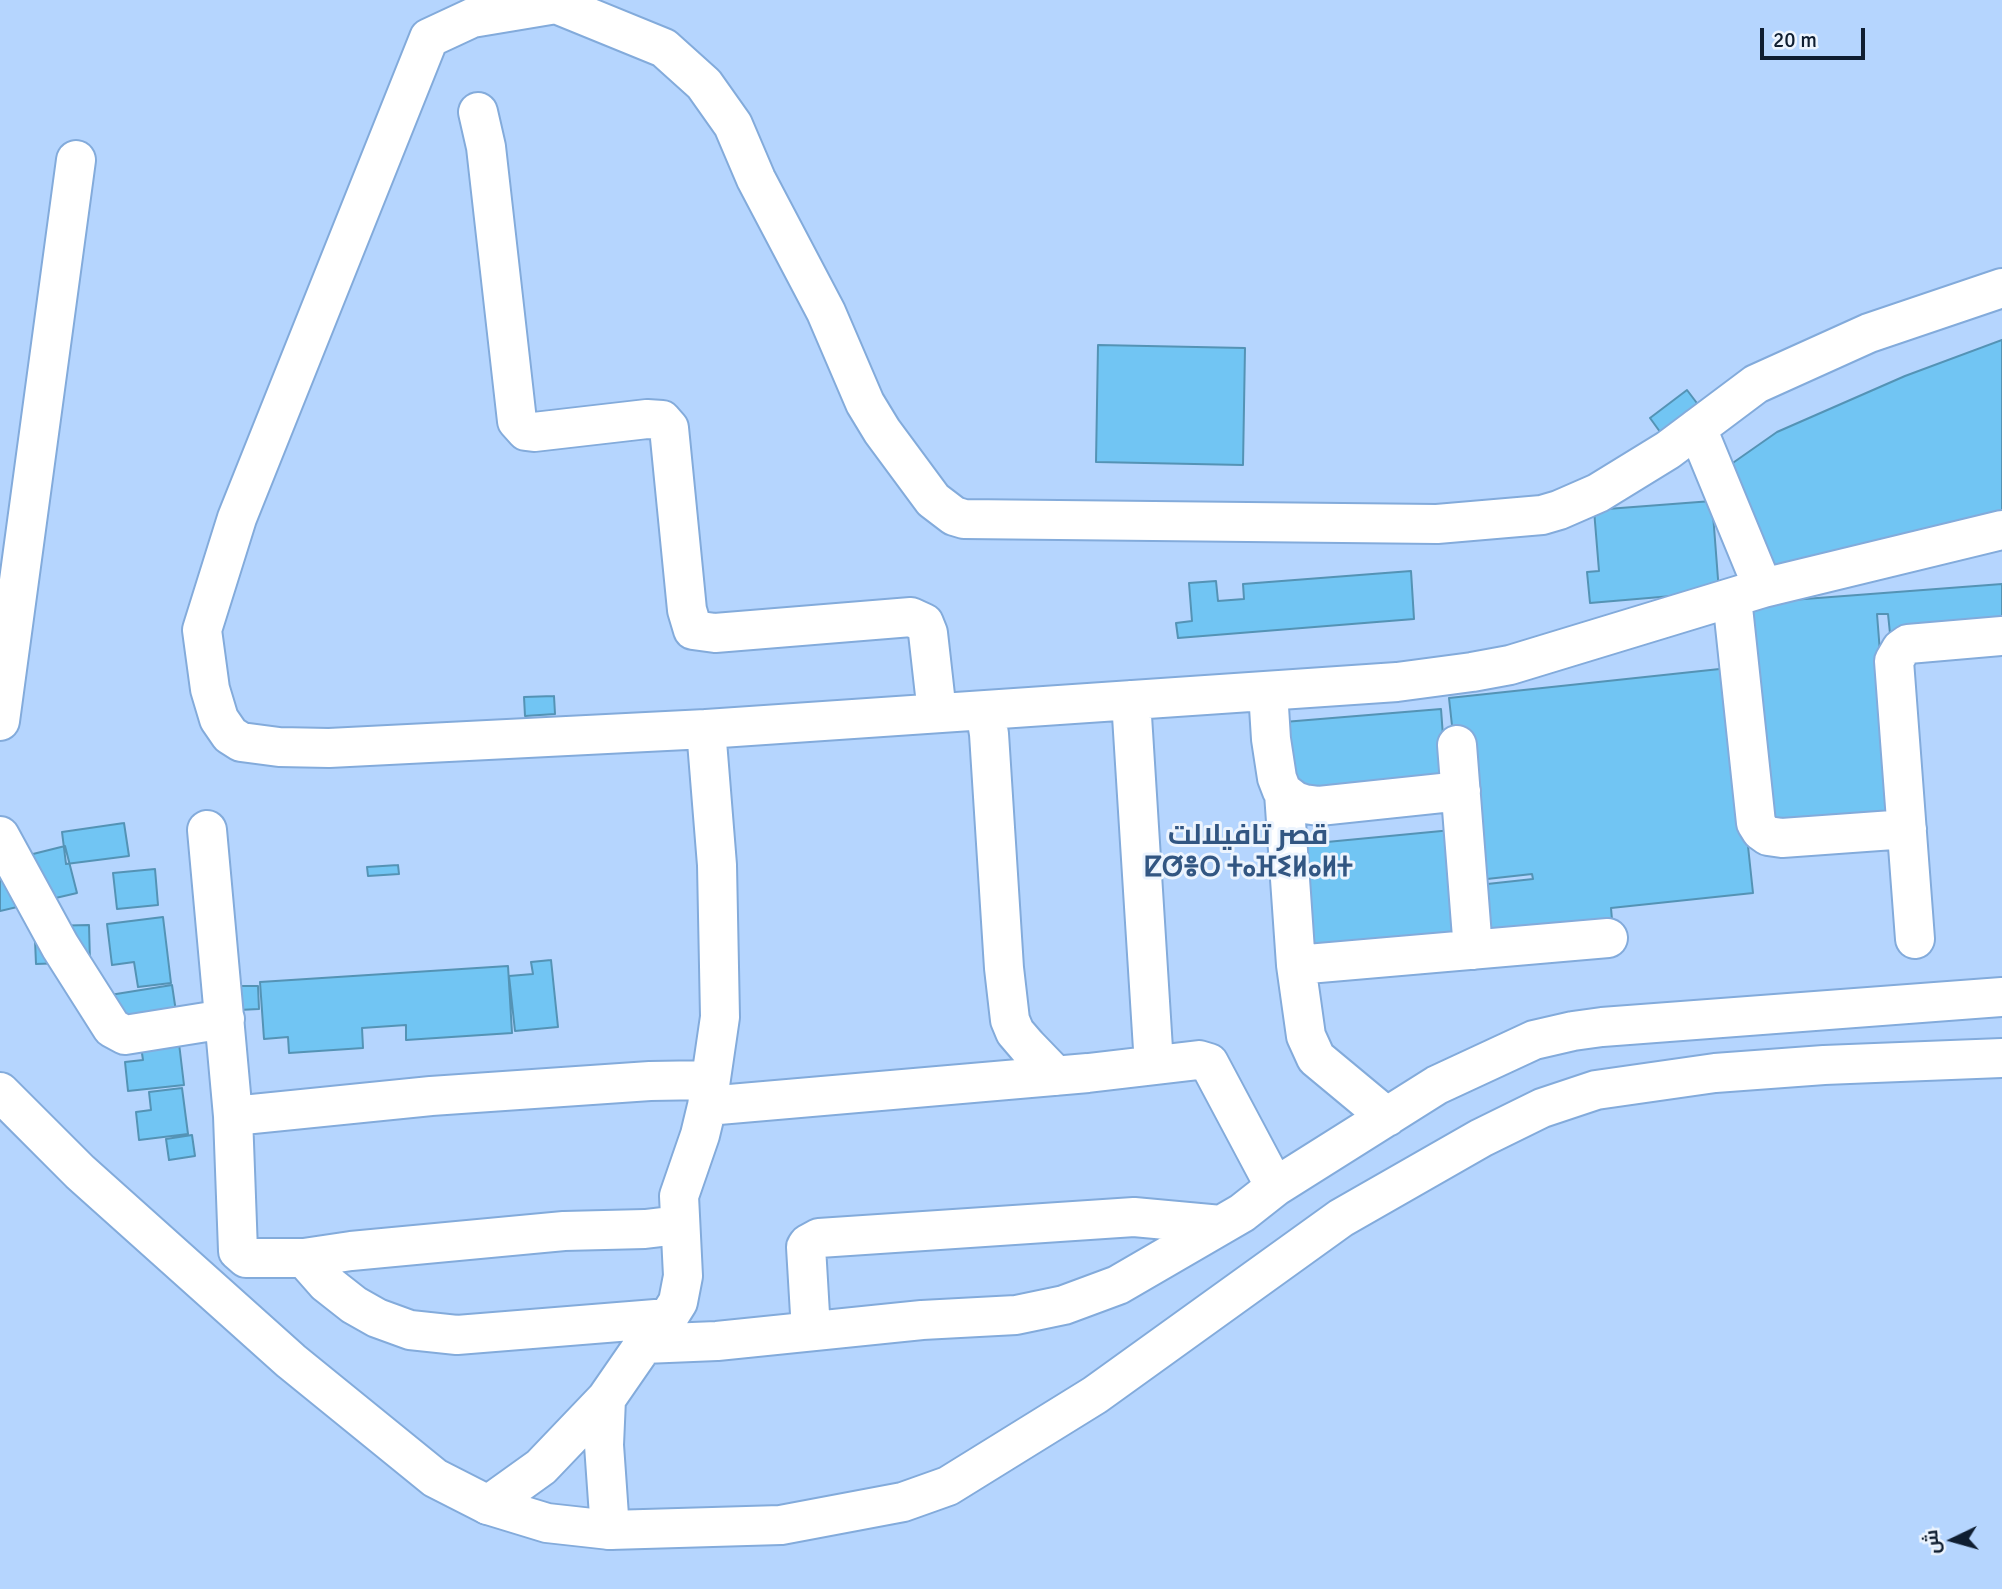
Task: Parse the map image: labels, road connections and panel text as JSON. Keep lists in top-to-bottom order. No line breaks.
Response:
{"districts":["قصر تافيلالت ⵇⵚⴻⵔ ⵜⴰⴼⵉⵍⴰⵍⵜ"],"scale_bar":"20 m","north":"left"}
